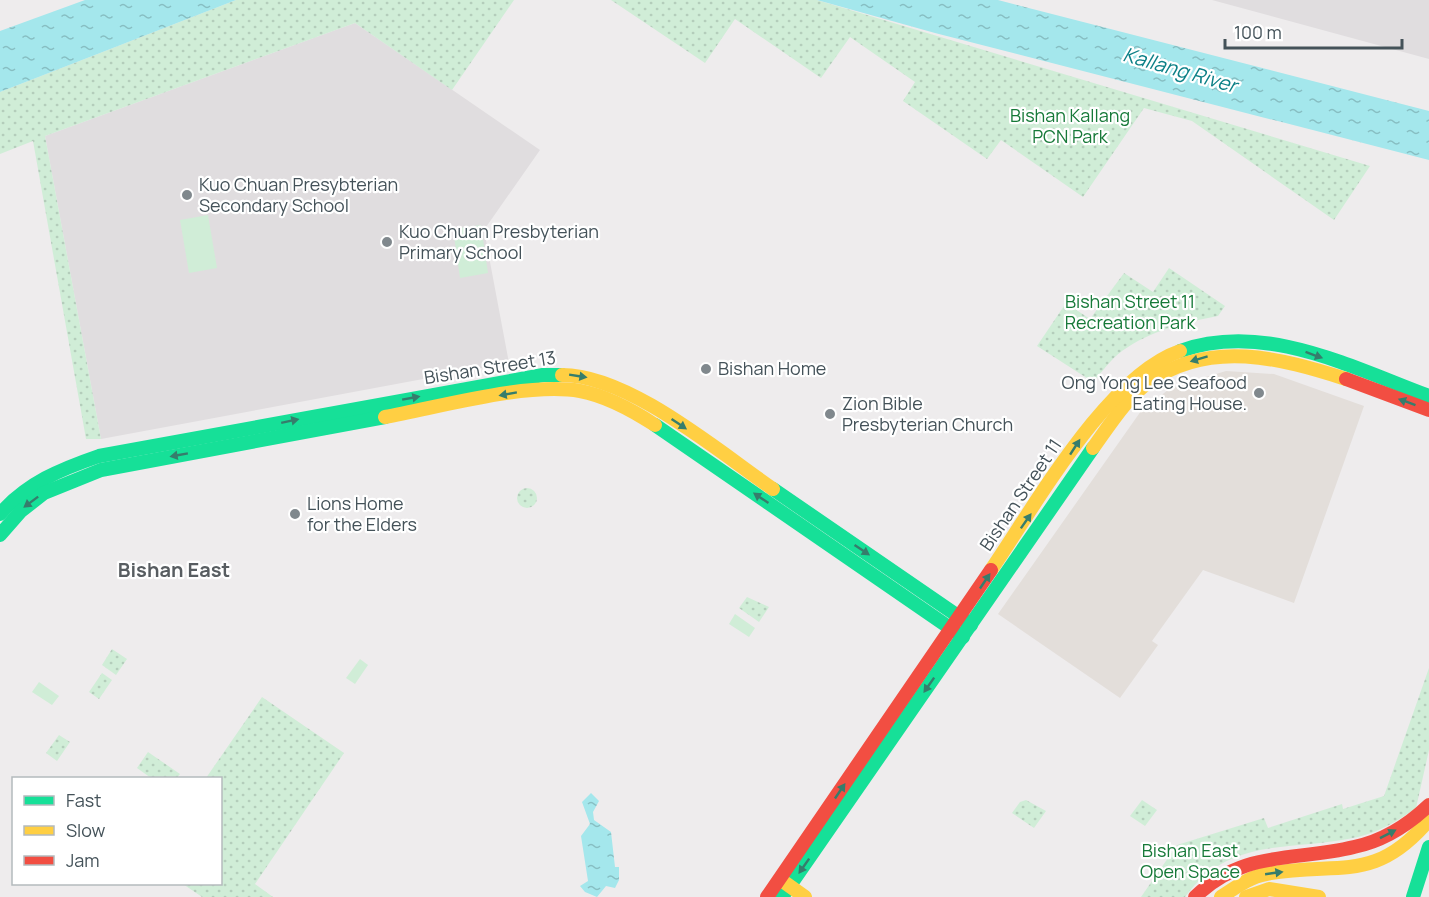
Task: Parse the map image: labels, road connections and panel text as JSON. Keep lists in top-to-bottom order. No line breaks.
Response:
{"streets":{"main road":["Bishan Street 13","Bishan Street 11"]},"crossings":[["Bishan Street 13","Bishan Street 11"]],"districts":["Bishan East"],"water":["Kallang River"],"parks":["Bishan Kallang PCN Park","Bishan Street 11 Recreation Park","Bishan East Open Space"],"places":["Kuo Chuan Presybterian Secondary School","Kuo Chuan Presbyterian Primary School","Bishan Home","Ong Yong Lee Seafood Eating House.","Zion Bible Presbyterian Church","Lions Home for the Elders"],"legend":["Fast","Slow","Jam"],"scale_bar":"100 m"}
